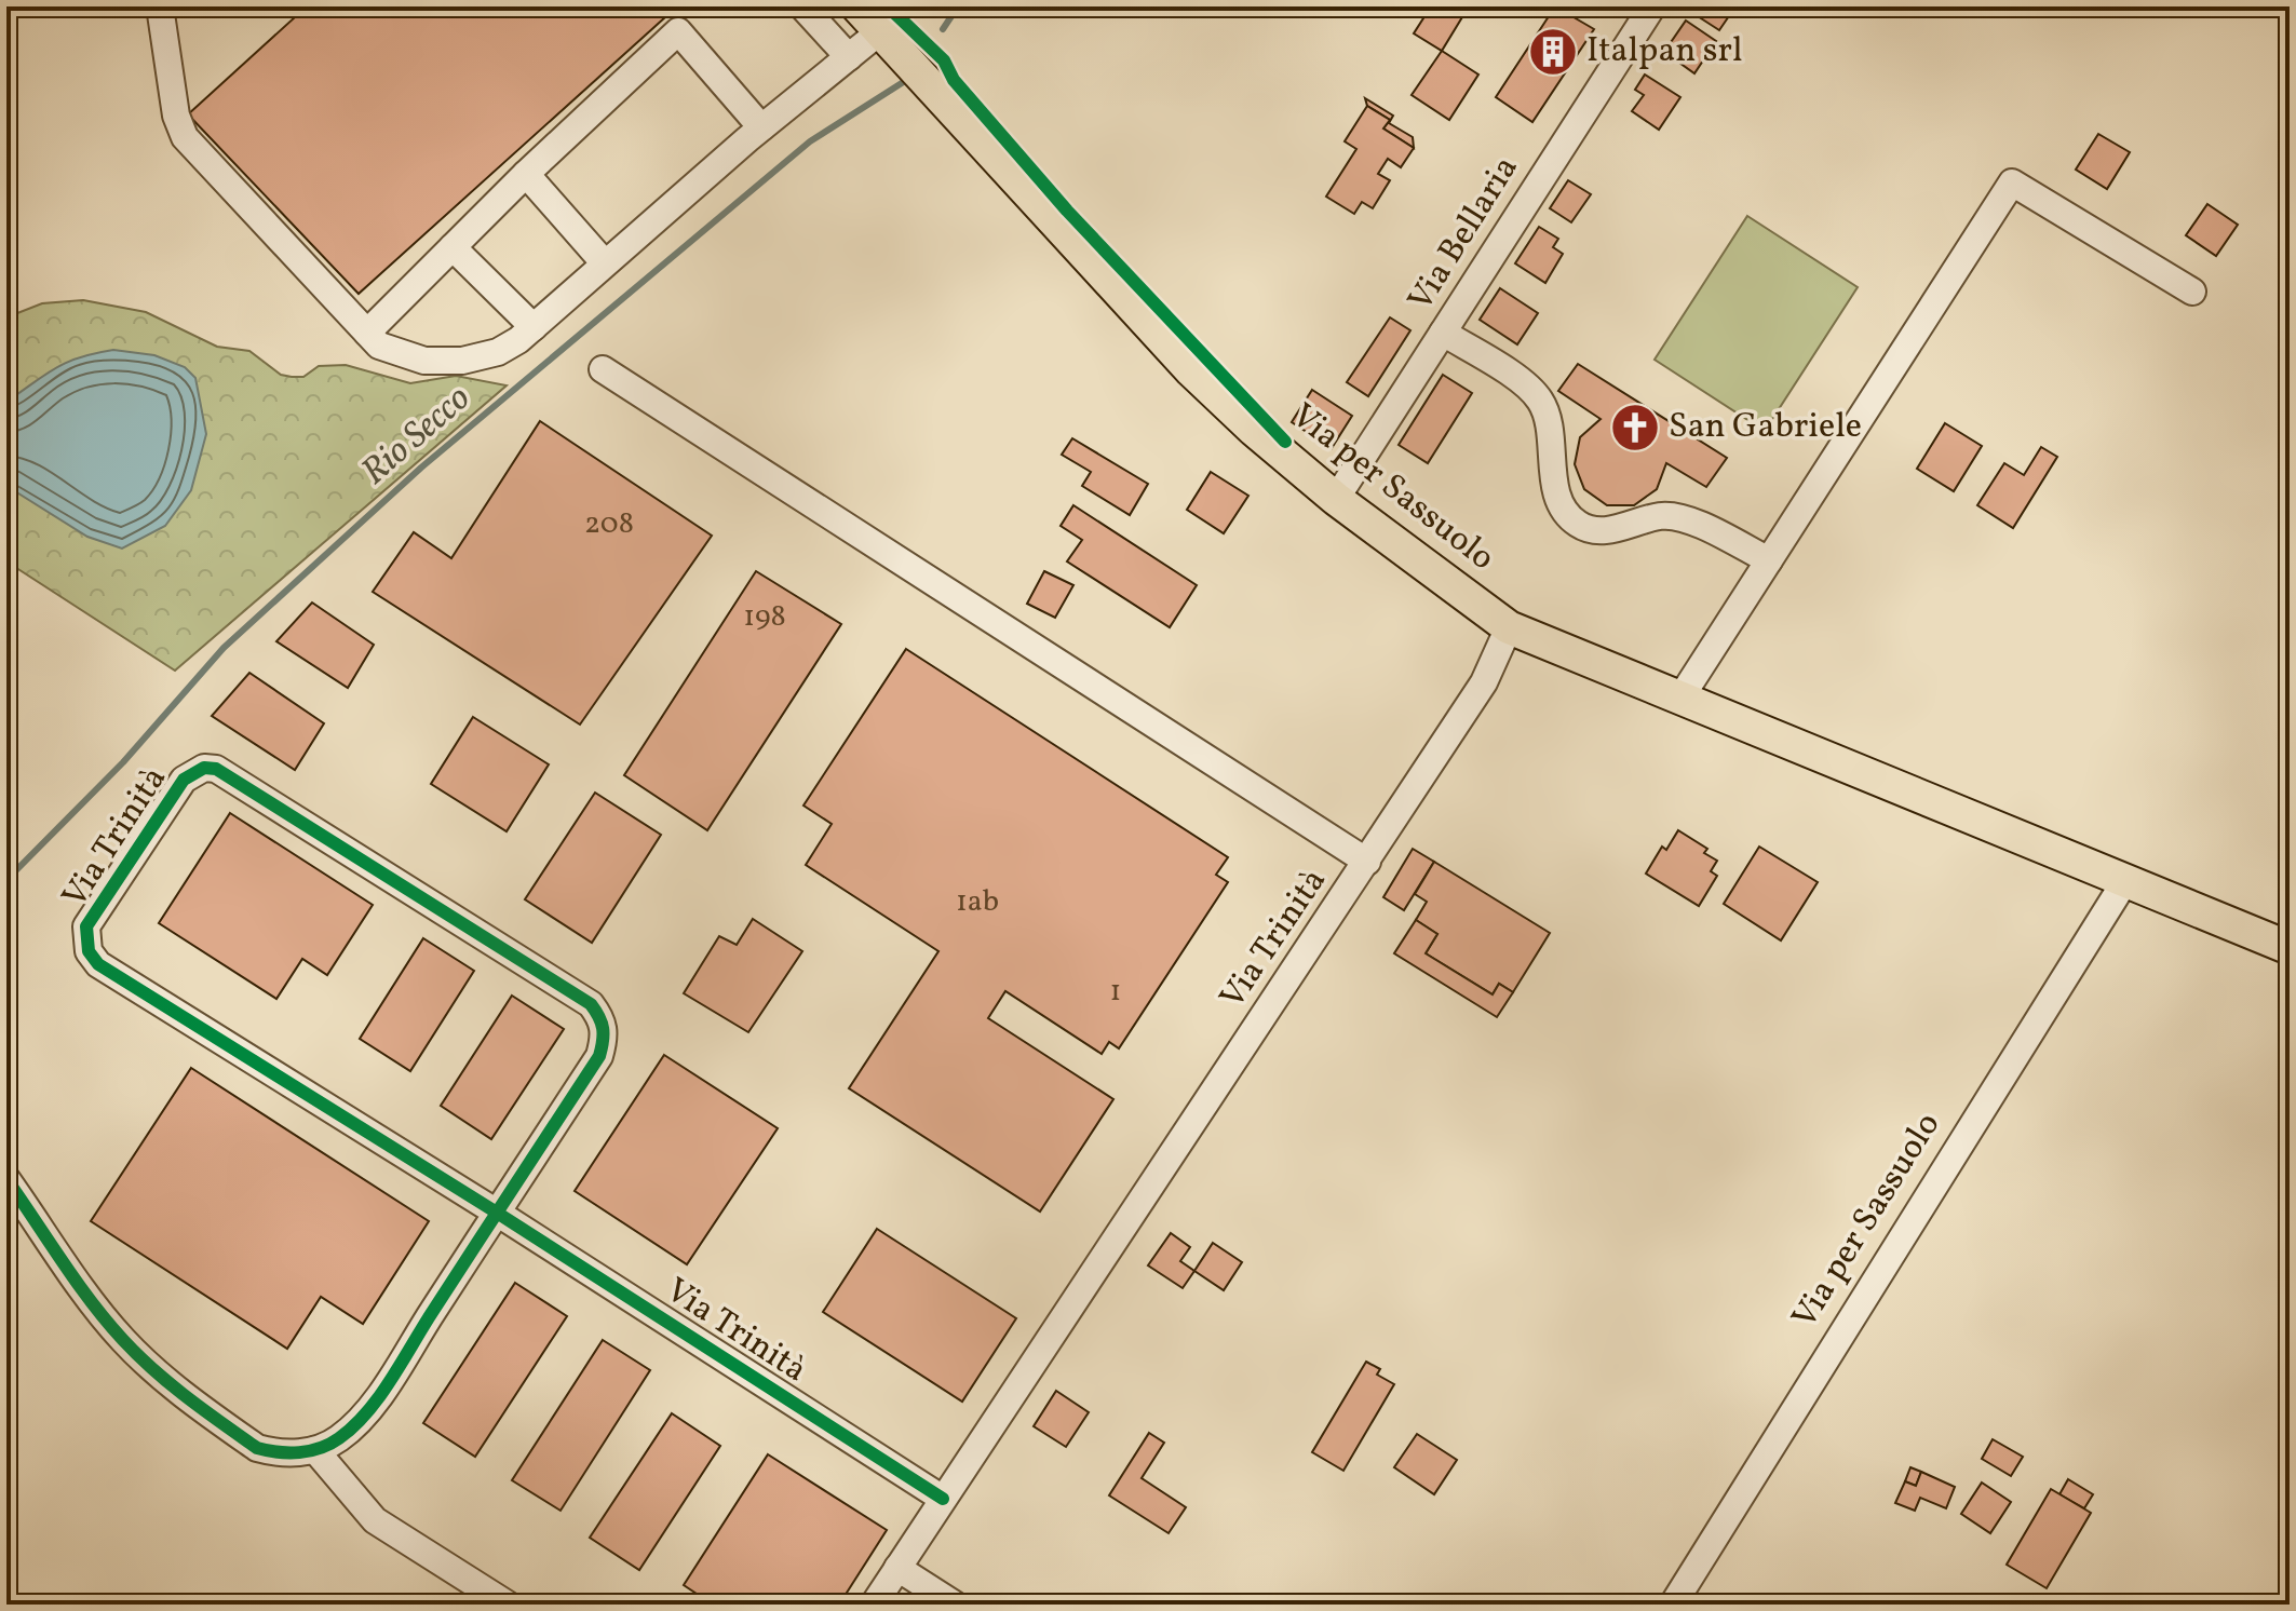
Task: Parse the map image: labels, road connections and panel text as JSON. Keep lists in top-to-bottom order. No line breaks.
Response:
{"streets":{"main road":["Via per Sassuolo"],"street":["Via Bellaria","Via Trinità"]},"crossings":[["Via Bellaria","Via per Sassuolo"],["Via per Sassuolo","Via Trinità"]],"water":["Rio Secco"],"places":{"building":["Italpan srl"],"church":["San Gabriele"]},"house_numbers":["208","198","1ab","1"]}
